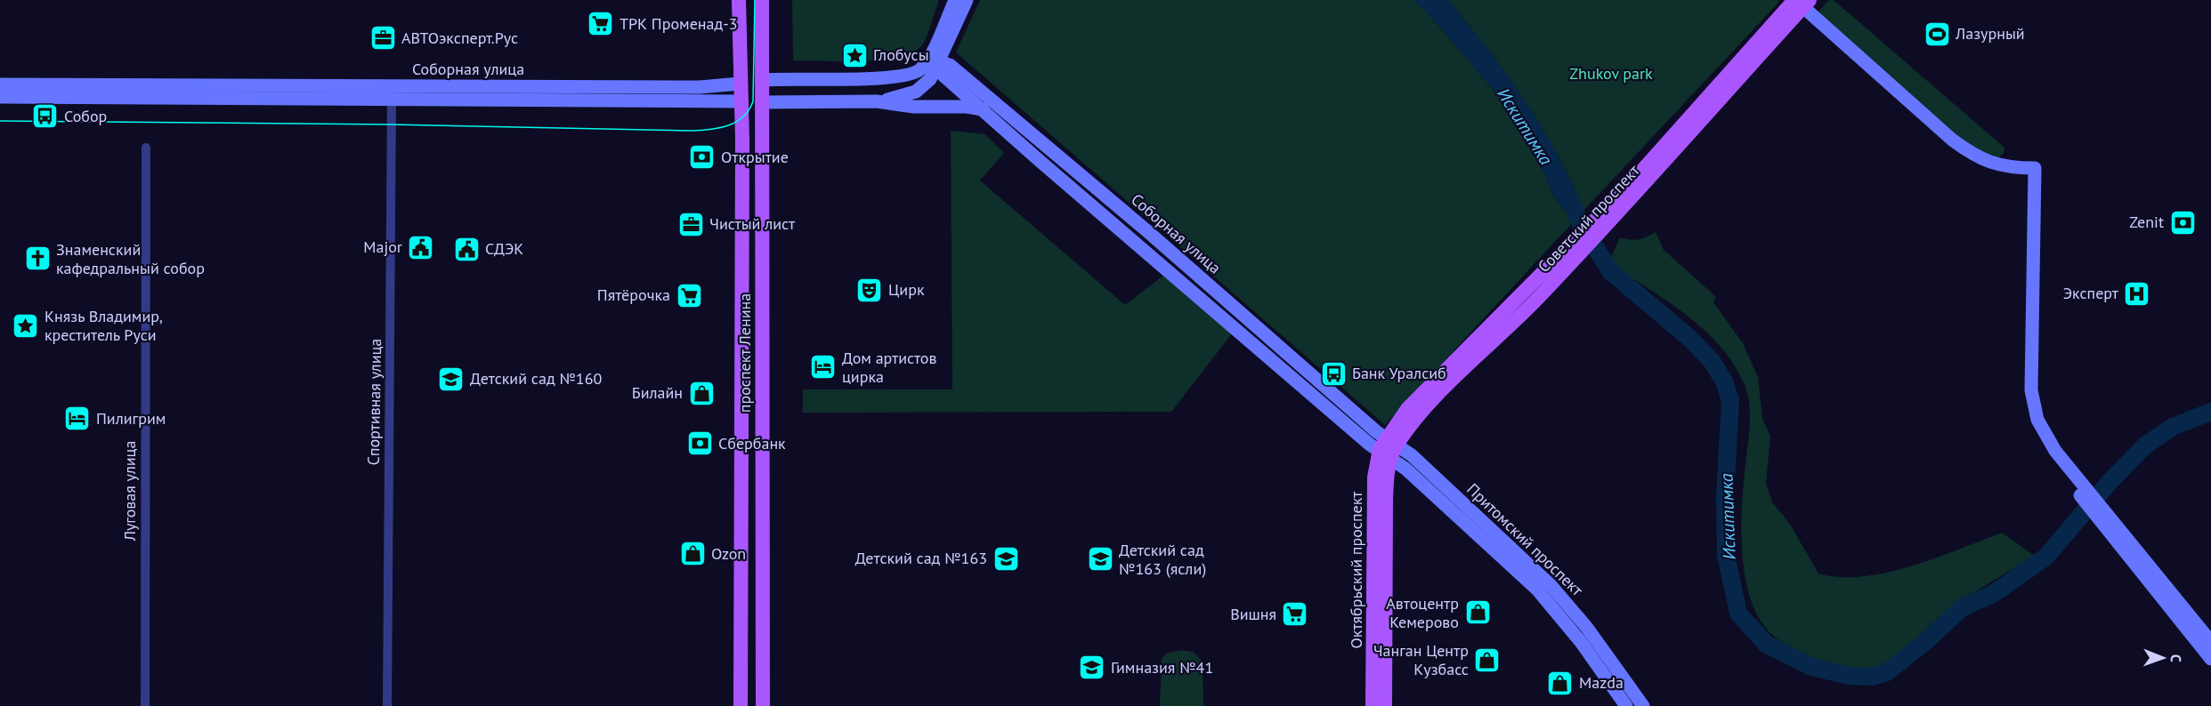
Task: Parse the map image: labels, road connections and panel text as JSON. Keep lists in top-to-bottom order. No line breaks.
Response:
{"streets":{"main road":["Соборная улица","Советский проспект","проспект Ленина","Притомский проспект","Октябрьский проспект"],"street":["Спортивная улица","Луговая улица"]},"crossings":[["Соборная улица","Советский проспект"],["Соборная улица","проспект Ленина"],["Соборная улица","Спортивная улица"],["Соборная улица","Притомский проспект"],["Соборная улица","Октябрьский проспект"],["Советский проспект","Притомский проспект"],["Советский проспект","Октябрьский проспект"],["Притомский проспект","Октябрьский проспект"]],"water":["Искитимка"],"parks":["Zhukov park"],"places":{"supermarket":["ТРК Променад-3","Пятёрочка","Вишня"],"sports":["Лазурный"],"office":["АВТОэксперт.Рус","Чистый лист"],"place":["Глобусы","Князь Владимир, креститель Руси"],"bus stop":["Собор","Банк Уралсиб"],"bank":["Открытие","Zenit","Сбербанк"],"public building":["Major","СДЭК"],"church":["Знаменский кафедральный собор"],"theatre":["Цирк"],"hospital":["Эксперт"],"hotel":["Дом артистов цирка","Пилигрим"],"school or university":["Детский сад №160","Детский сад №163","Детский сад №163 (ясли)","Гимназия №41"],"shop":["Билайн","Ozon","Автоцентр Кемерово","Чанган Центр Кузбасс","Mazda"]},"north":"right"}
